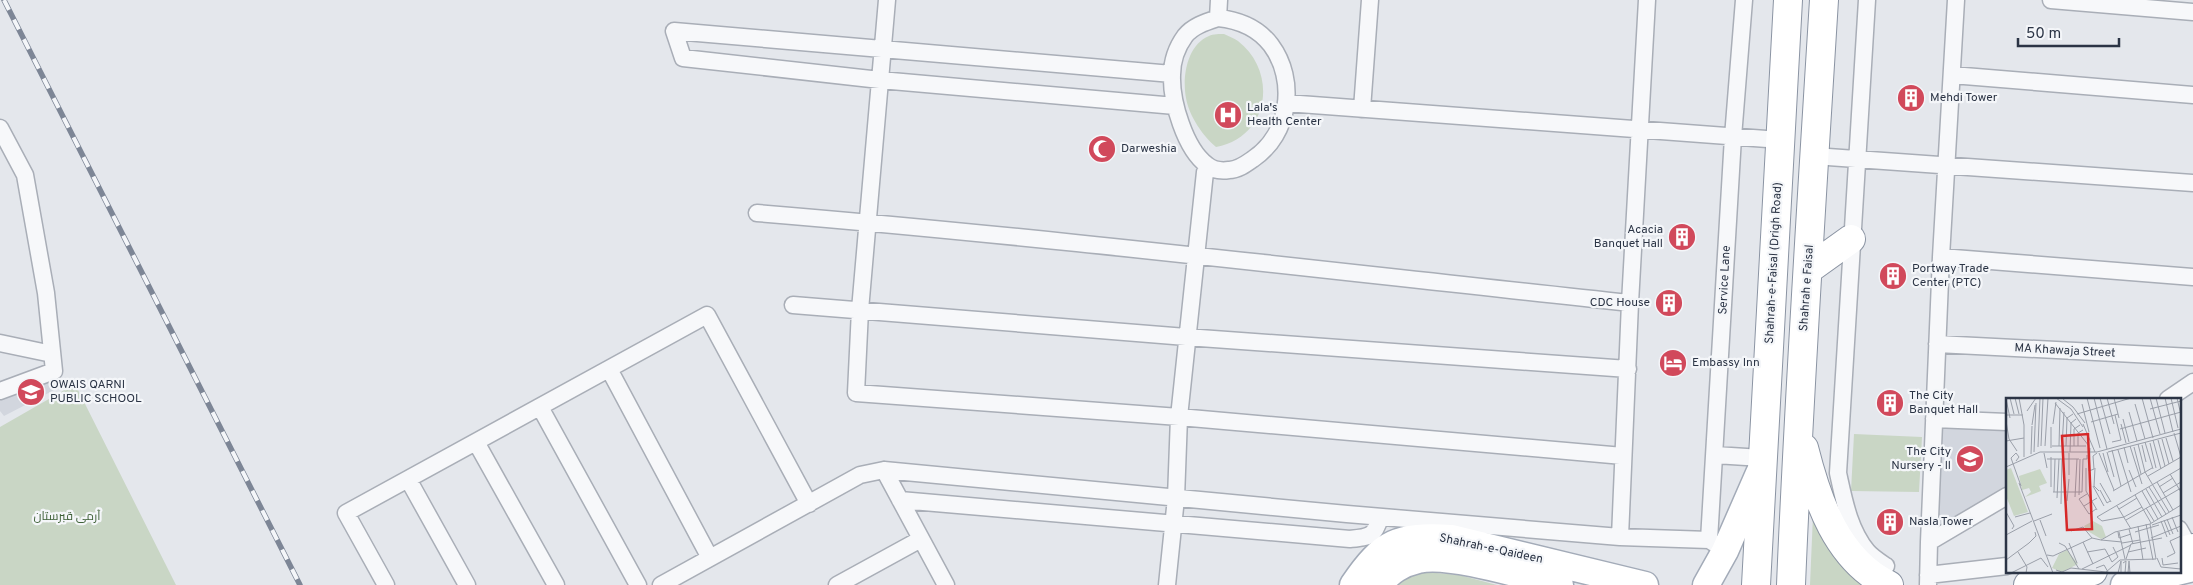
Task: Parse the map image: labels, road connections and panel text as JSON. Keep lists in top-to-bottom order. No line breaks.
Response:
{"streets":{"highway":["Shahrah-e-Faisal (Drigh Road)","Shahrah e Faisal"],"main road":["Shahrah-e-Qaideen"],"street":["Service Lane","MA Khawaja Street"]},"parks":["آرمی قبرستان"],"places":{"building":["Mehdi Tower","Acacia Banquet Hall","Portway Trade Center (PTC)","CDC House","The City Banquet Hall","Nasla Tower"],"hospital":["Lala's Health Center"],"mosque":["Darweshia"],"hotel":["Embassy Inn"],"school or university":["OWAIS QARNI PUBLIC SCHOOL","The City Nursery - ll"]},"scale_bar":"50 m"}
